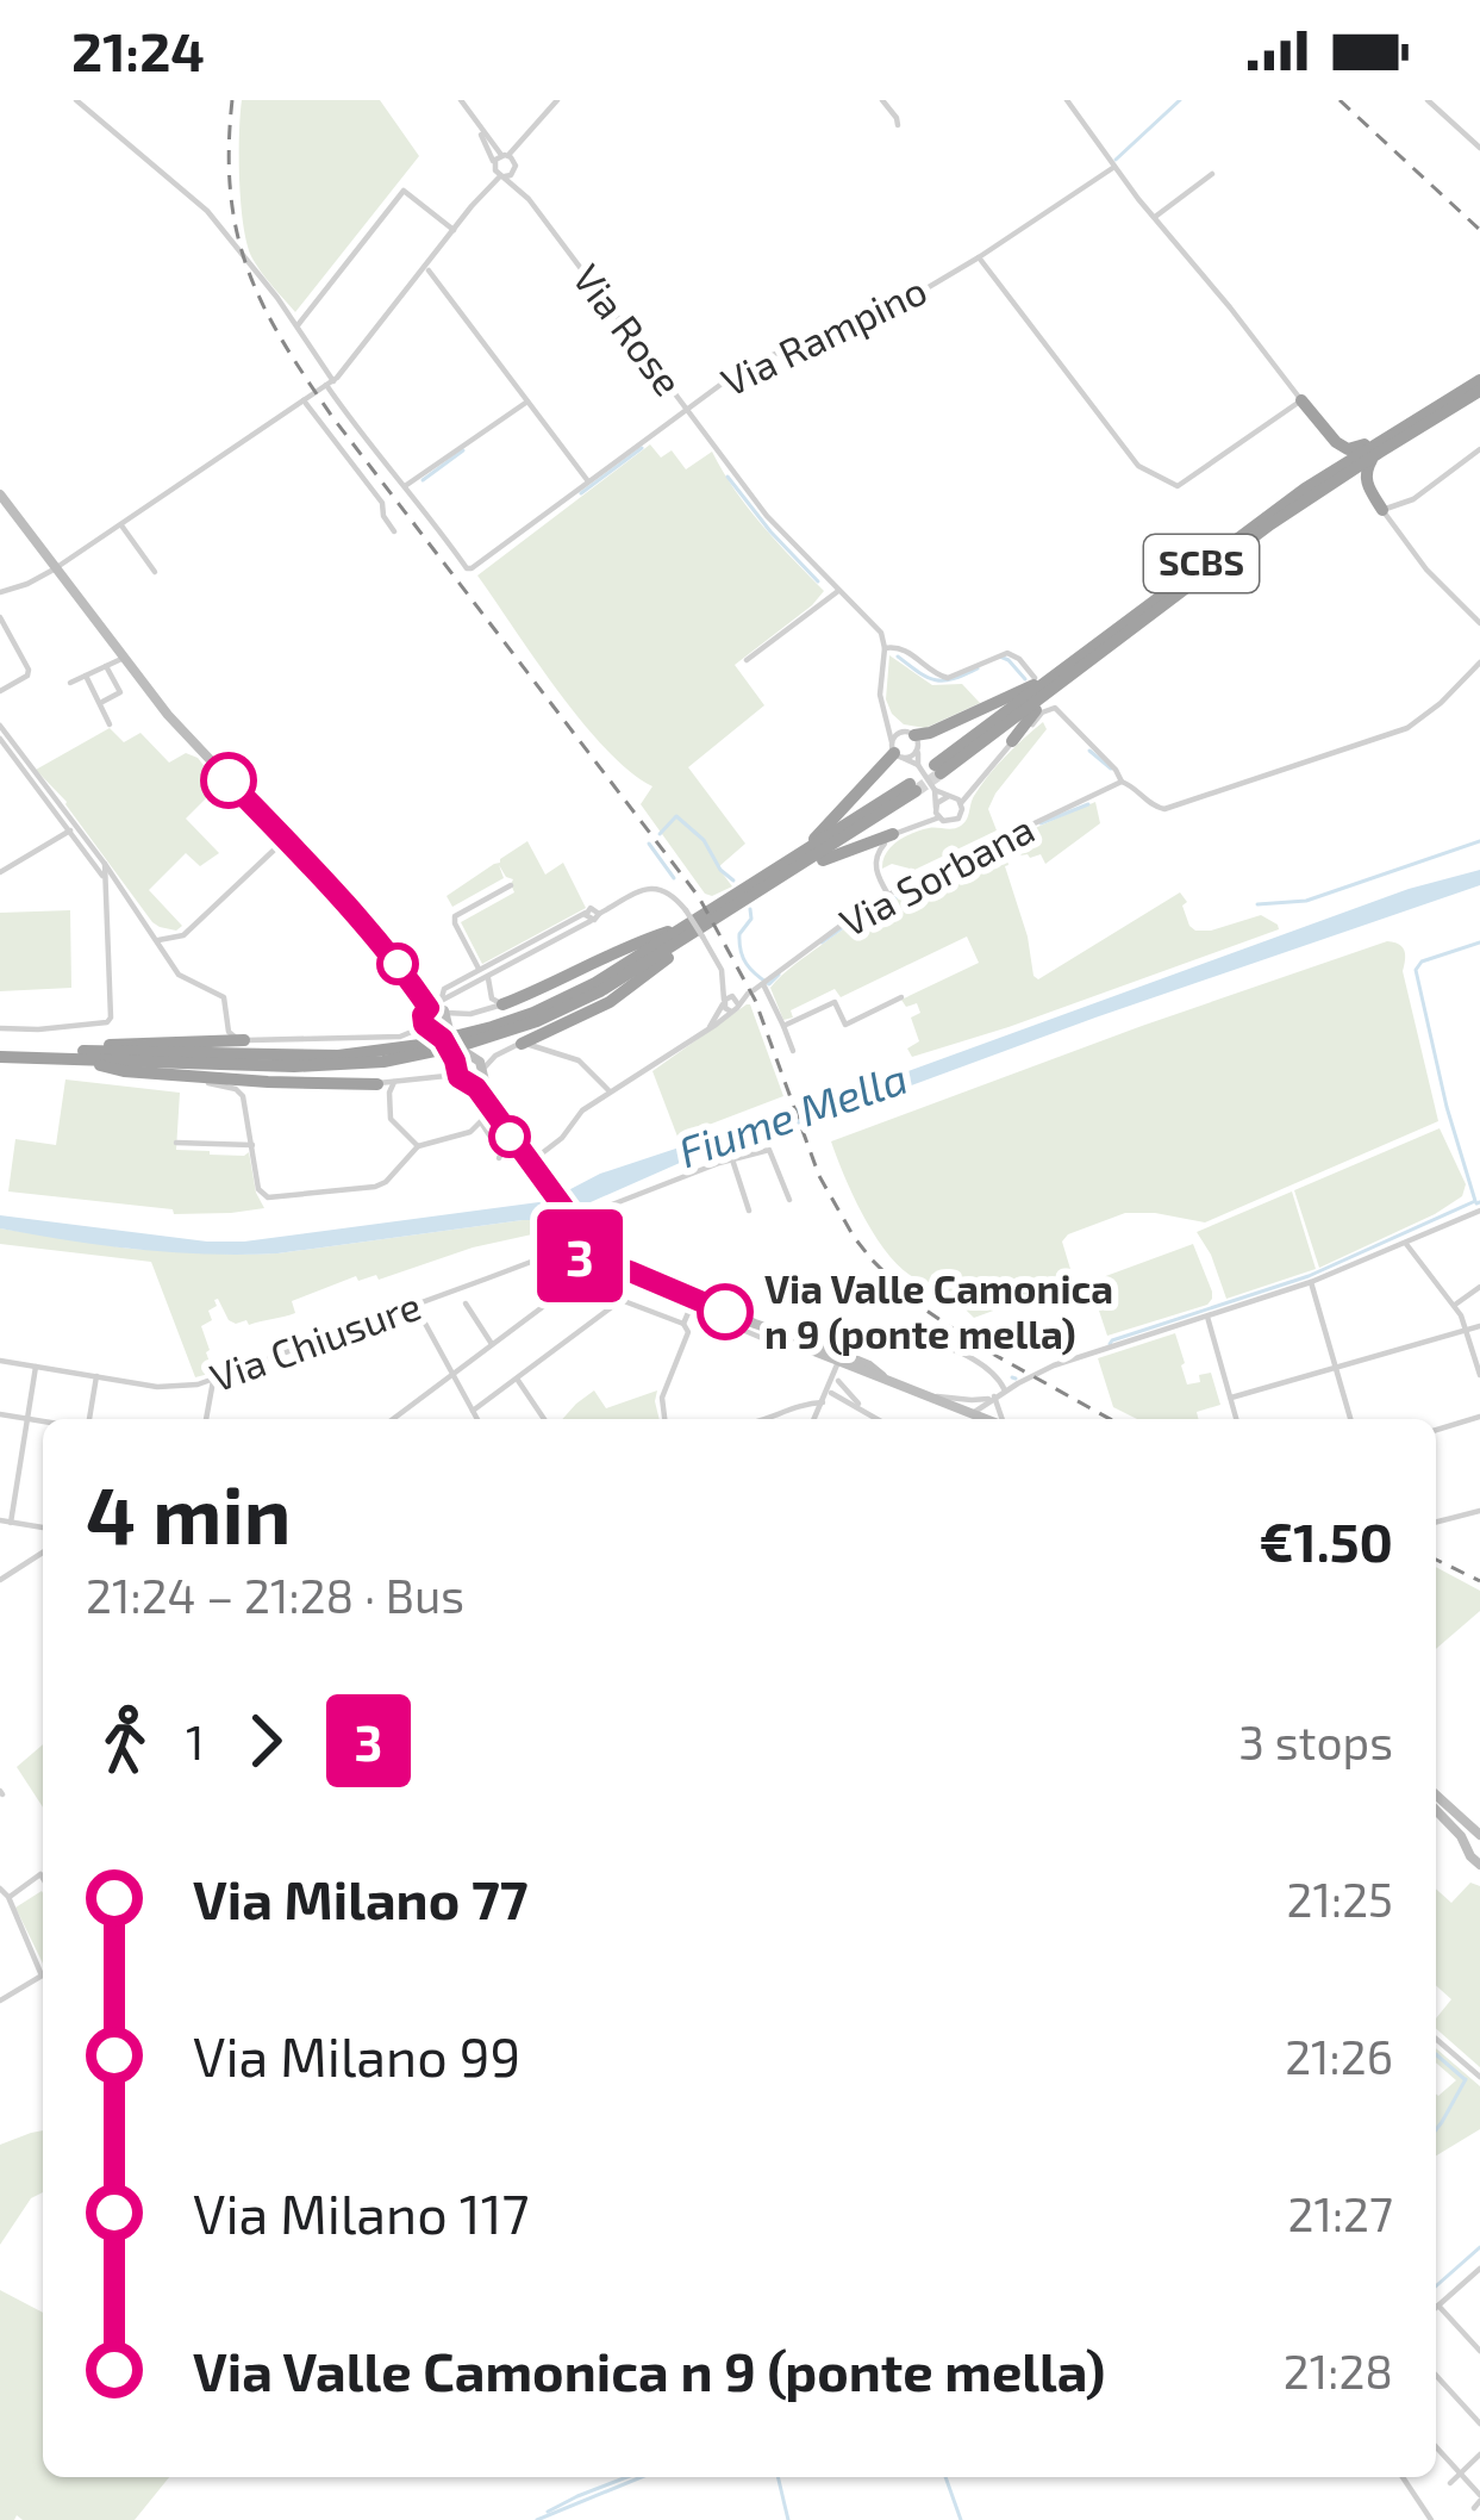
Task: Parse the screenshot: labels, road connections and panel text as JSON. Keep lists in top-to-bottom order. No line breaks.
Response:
{"streets":{"highway":["SCBS"],"street":["Via Rose","Via Rampino","Via Sorbana","Via Chiusure"]},"crossings":[["Via Rose","Via Rampino"]],"water":["Fiume Mella"],"places":["Via Valle Camonica n 9 (ponte mella)"],"lines":["bus line 3"],"page":{"status":"21:24","on_map":"3","heading":["4 min","21:24 – 21:28 · Bus","€1.50"],"legs":["1","3","3 stops"],"list":[{"name":"Via Milano 77","value":"21:25"},{"name":"Via Milano 99","value":"21:26"},{"name":"Via Milano 117","value":"21:27"},{"name":"Via Valle Camonica n 9 (ponte mella)","value":"21:28"}]}}
